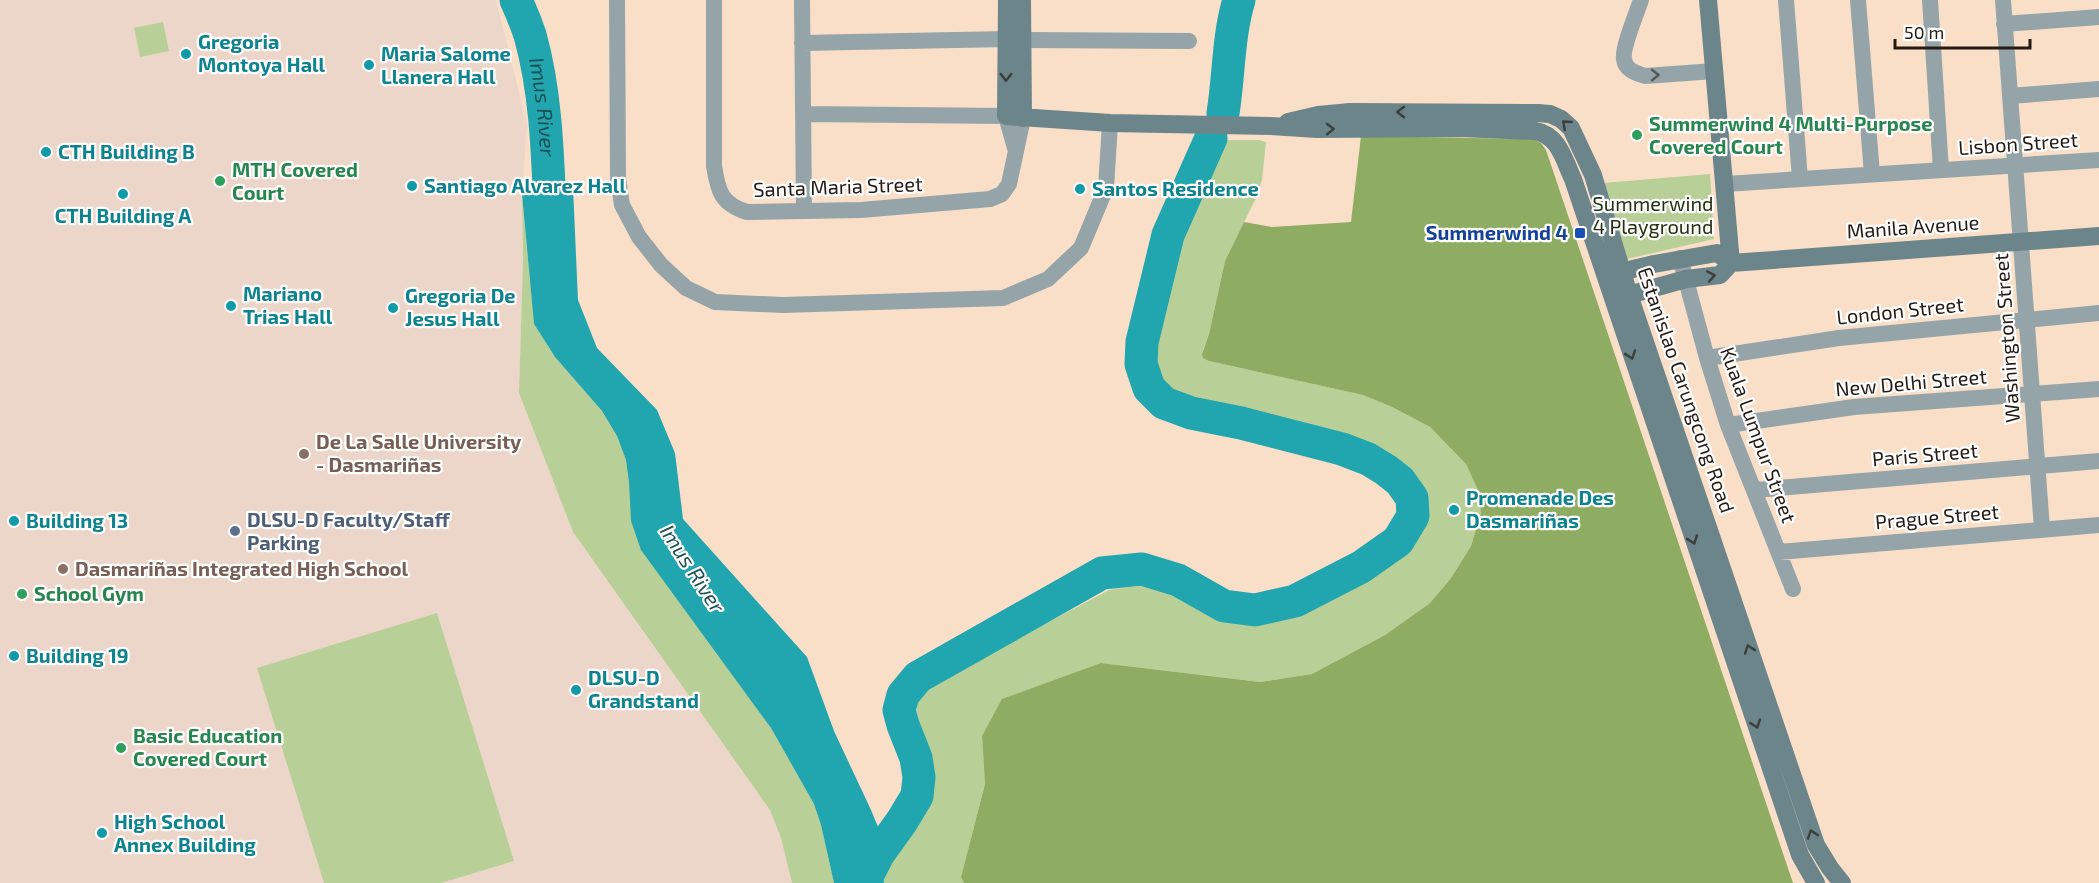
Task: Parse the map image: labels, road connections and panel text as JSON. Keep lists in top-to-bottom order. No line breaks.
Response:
{"streets":{"street":["Lisbon Street","Santa Maria Street","Manila Avenue","London Street","Washington Street","New Delhi Street","Estanislao Carungcong Road","Kuala Lumpur Street","Paris Street","Prague Street"]},"crossings":[["Lisbon Street","Washington Street"],["Santa Maria Street","Estanislao Carungcong Road"],["Manila Avenue","Washington Street"],["Manila Avenue","Estanislao Carungcong Road"],["Manila Avenue","Kuala Lumpur Street"],["London Street","Washington Street"],["London Street","Kuala Lumpur Street"],["Washington Street","New Delhi Street"],["Washington Street","Paris Street"],["Washington Street","Prague Street"],["New Delhi Street","Kuala Lumpur Street"],["Kuala Lumpur Street","Paris Street"],["Kuala Lumpur Street","Prague Street"]],"water":["Imus River"],"parks":["Summerwind 4 Playground"],"places":{"other":["Gregoria Montoya Hall","Maria Salome Llanera Hall","Summerwind 4 Multi-Purpose Covered Court","CTH Building B","MTH Covered Court","Santiago Alvarez Hall","Santos Residence","CTH Building A","Mariano Trias Hall","Gregoria De Jesus Hall","De La Salle University - Dasmariñas","Promenade Des Dasmariñas","Building 13","DLSU-D Faculty/Staff Parking","Dasmariñas Integrated High School","School Gym","Building 19","DLSU-D Grandstand","Basic Education Covered Court","High School Annex Building"],"transit":["Summerwind 4"]},"scale_bar":"50 m"}
